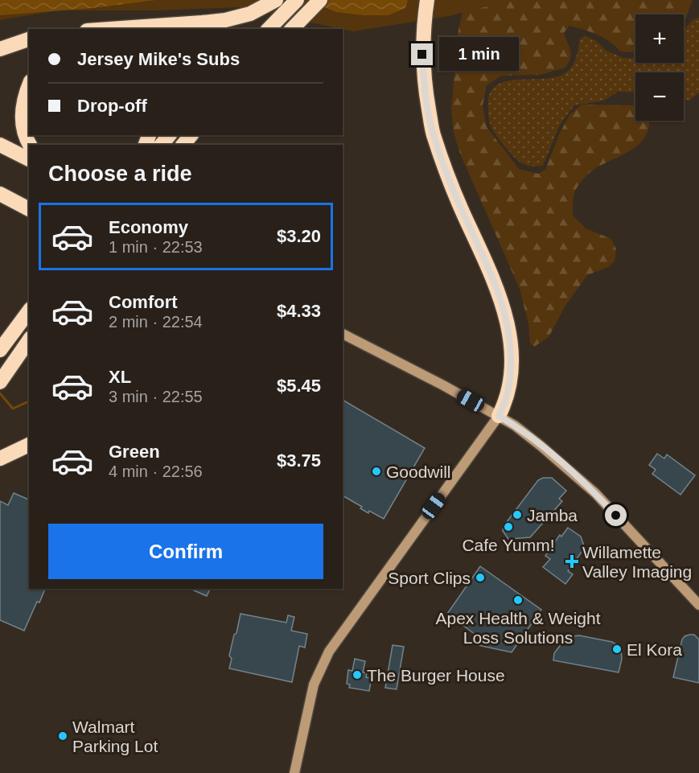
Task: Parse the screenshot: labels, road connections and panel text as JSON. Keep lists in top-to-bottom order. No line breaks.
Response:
{"places":{"other":["Goodwill","Jamba","Cafe Yumm!","Sport Clips","Apex Health & Weight Loss Solutions","El Kora","The Burger House","Walmart Parking Lot"],"health":["Willamette Valley Imaging"]},"page":{"map_buttons":["+","−"],"banner":["Jersey Mike's Subs","Drop-off"],"bubble":"1 min","heading":"Choose a ride","list":[{"name":"Economy","note":"1 min · 22:53","value":"$3.20"},{"name":"Comfort","note":"2 min · 22:54","value":"$4.33"},{"name":"XL","note":"3 min · 22:55","value":"$5.45"},{"name":"Green","note":"4 min · 22:56","value":"$3.75"}],"buttons":"Confirm"}}
